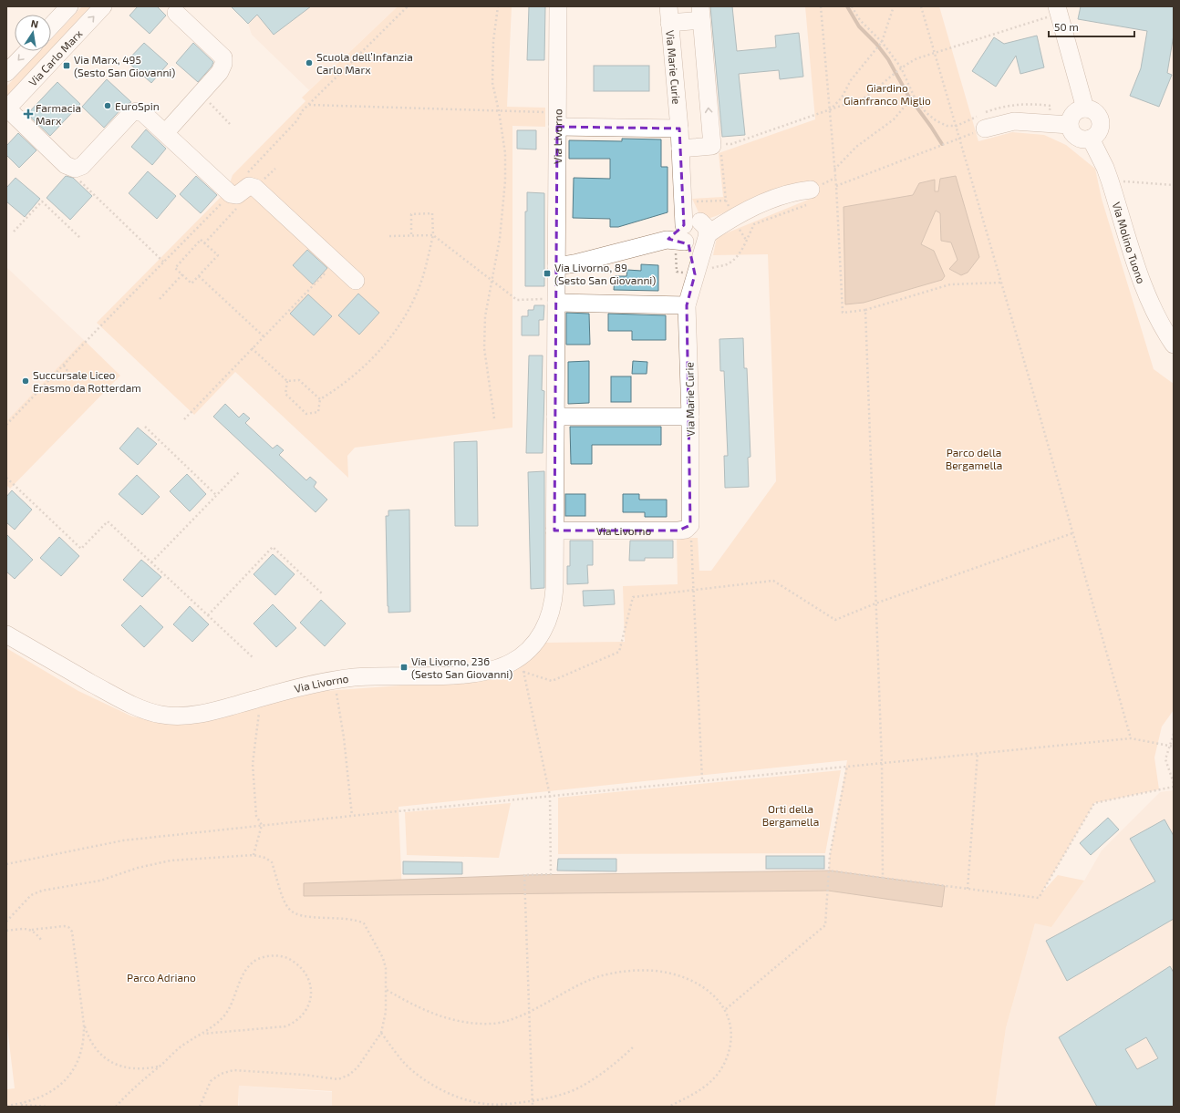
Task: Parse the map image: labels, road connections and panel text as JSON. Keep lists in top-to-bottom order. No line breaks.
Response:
{"streets":{"street":["Via Carlo Marx","Via Marie Curie","Via Livorno","Via Molino Tuono"]},"crossings":[["Via Marie Curie","Via Livorno"]],"parks":["Giardino Gianfranco Miglio","Parco della Bergamella","Orti della Bergamella","Parco Adriano"],"places":{"other":["Scuola dell’Infanzia Carlo Marx","EuroSpin","Succursale Liceo Erasmo da Rotterdam"],"transit":["Via Marx, 495 (Sesto San Giovanni)","Via Livorno, 89 (Sesto San Giovanni)","Via Livorno, 236 (Sesto San Giovanni)"],"health":["Farmacia Marx"]},"scale_bar":"50 m","north":"top"}
